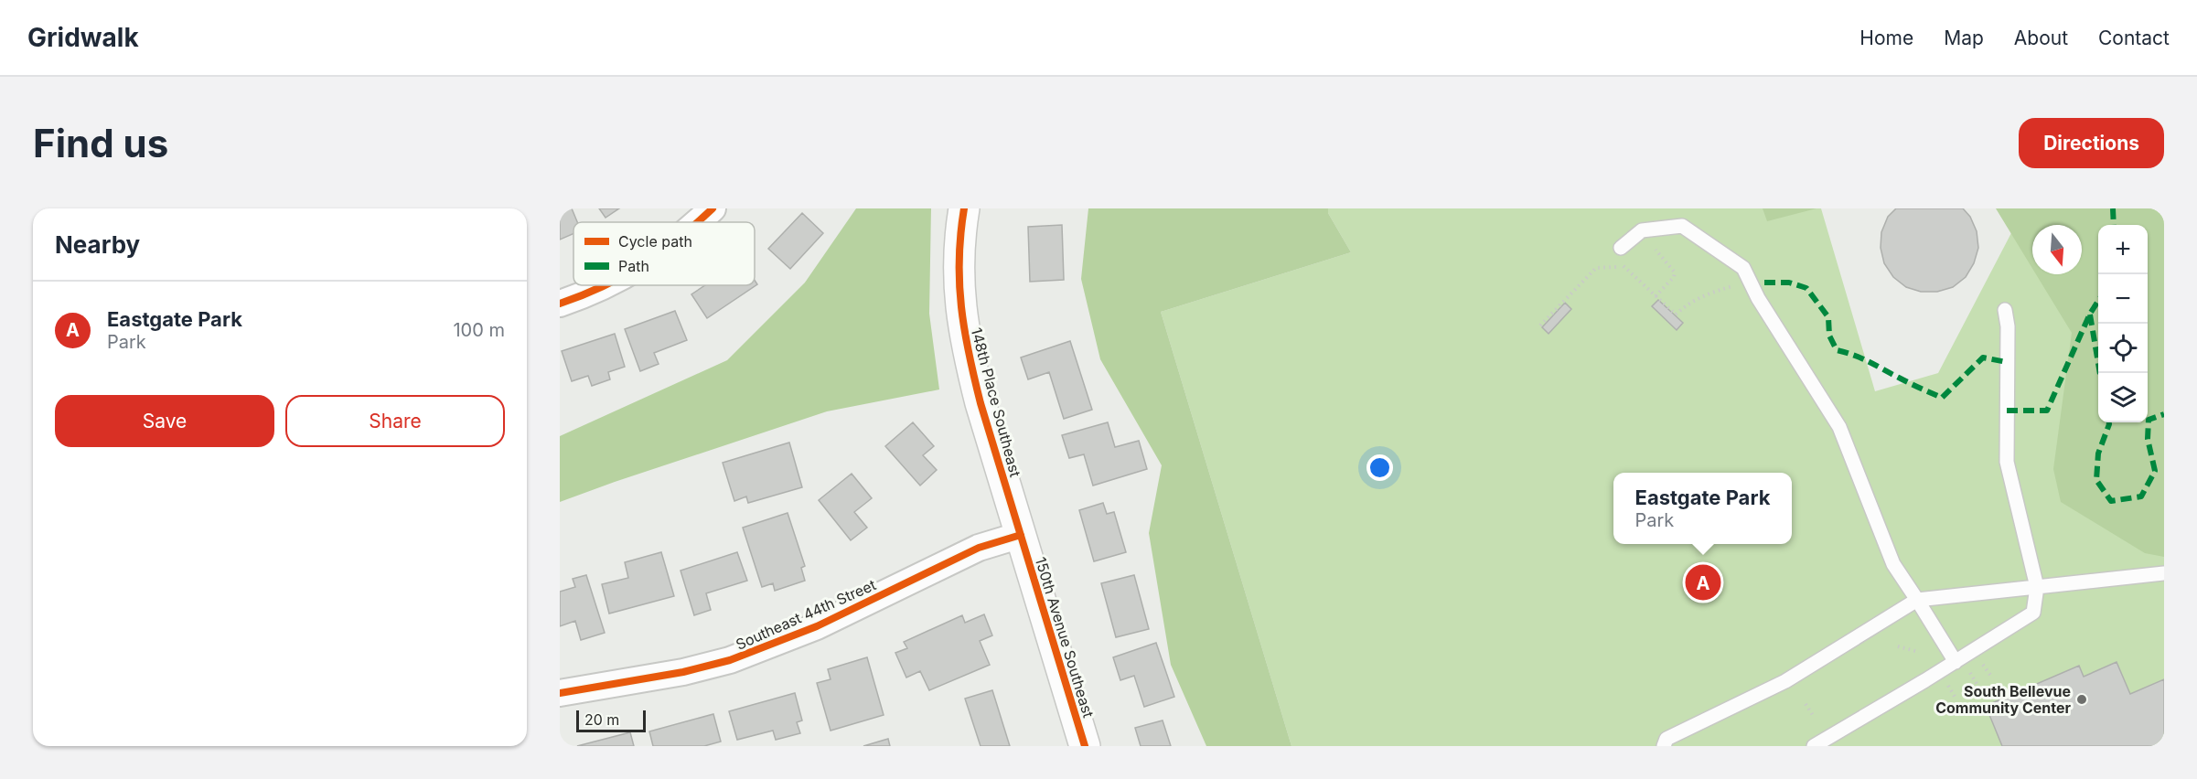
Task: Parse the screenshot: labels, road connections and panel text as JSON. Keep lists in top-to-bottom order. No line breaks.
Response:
{"streets":{"street":["148th Place Southeast","Southeast 44th Street","150th Avenue Southeast"]},"crossings":[["148th Place Southeast","Southeast 44th Street"],["148th Place Southeast","150th Avenue Southeast"],["Southeast 44th Street","150th Avenue Southeast"]],"places":["South Bellevue Community Center"],"legend":["Cycle path","Path"],"scale_bar":"20 m","north":"bottom","page":{"header":"Gridwalk","nav":["Home","Map","About","Contact"],"buttons":["Directions",["Save","Share"]],"title":"Find us","heading":"Nearby","map_buttons":["+","−"],"list":[{"mark":"A","name":"Eastgate Park","note":"Park","value":"100 m"}],"popup":["Eastgate Park","Park"],"pins":"A","scale":"20 m"}}
